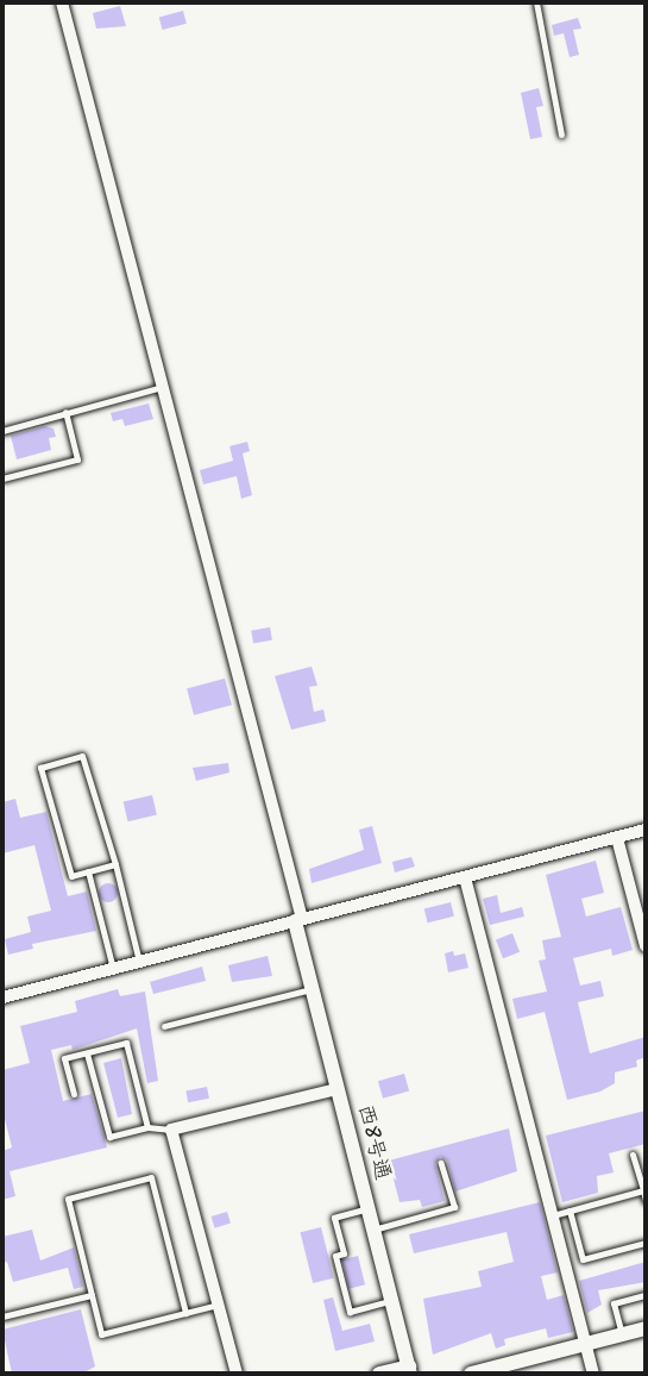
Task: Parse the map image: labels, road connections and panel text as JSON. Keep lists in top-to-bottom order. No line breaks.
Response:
{"streets":{"street":["西8号通"]}}
